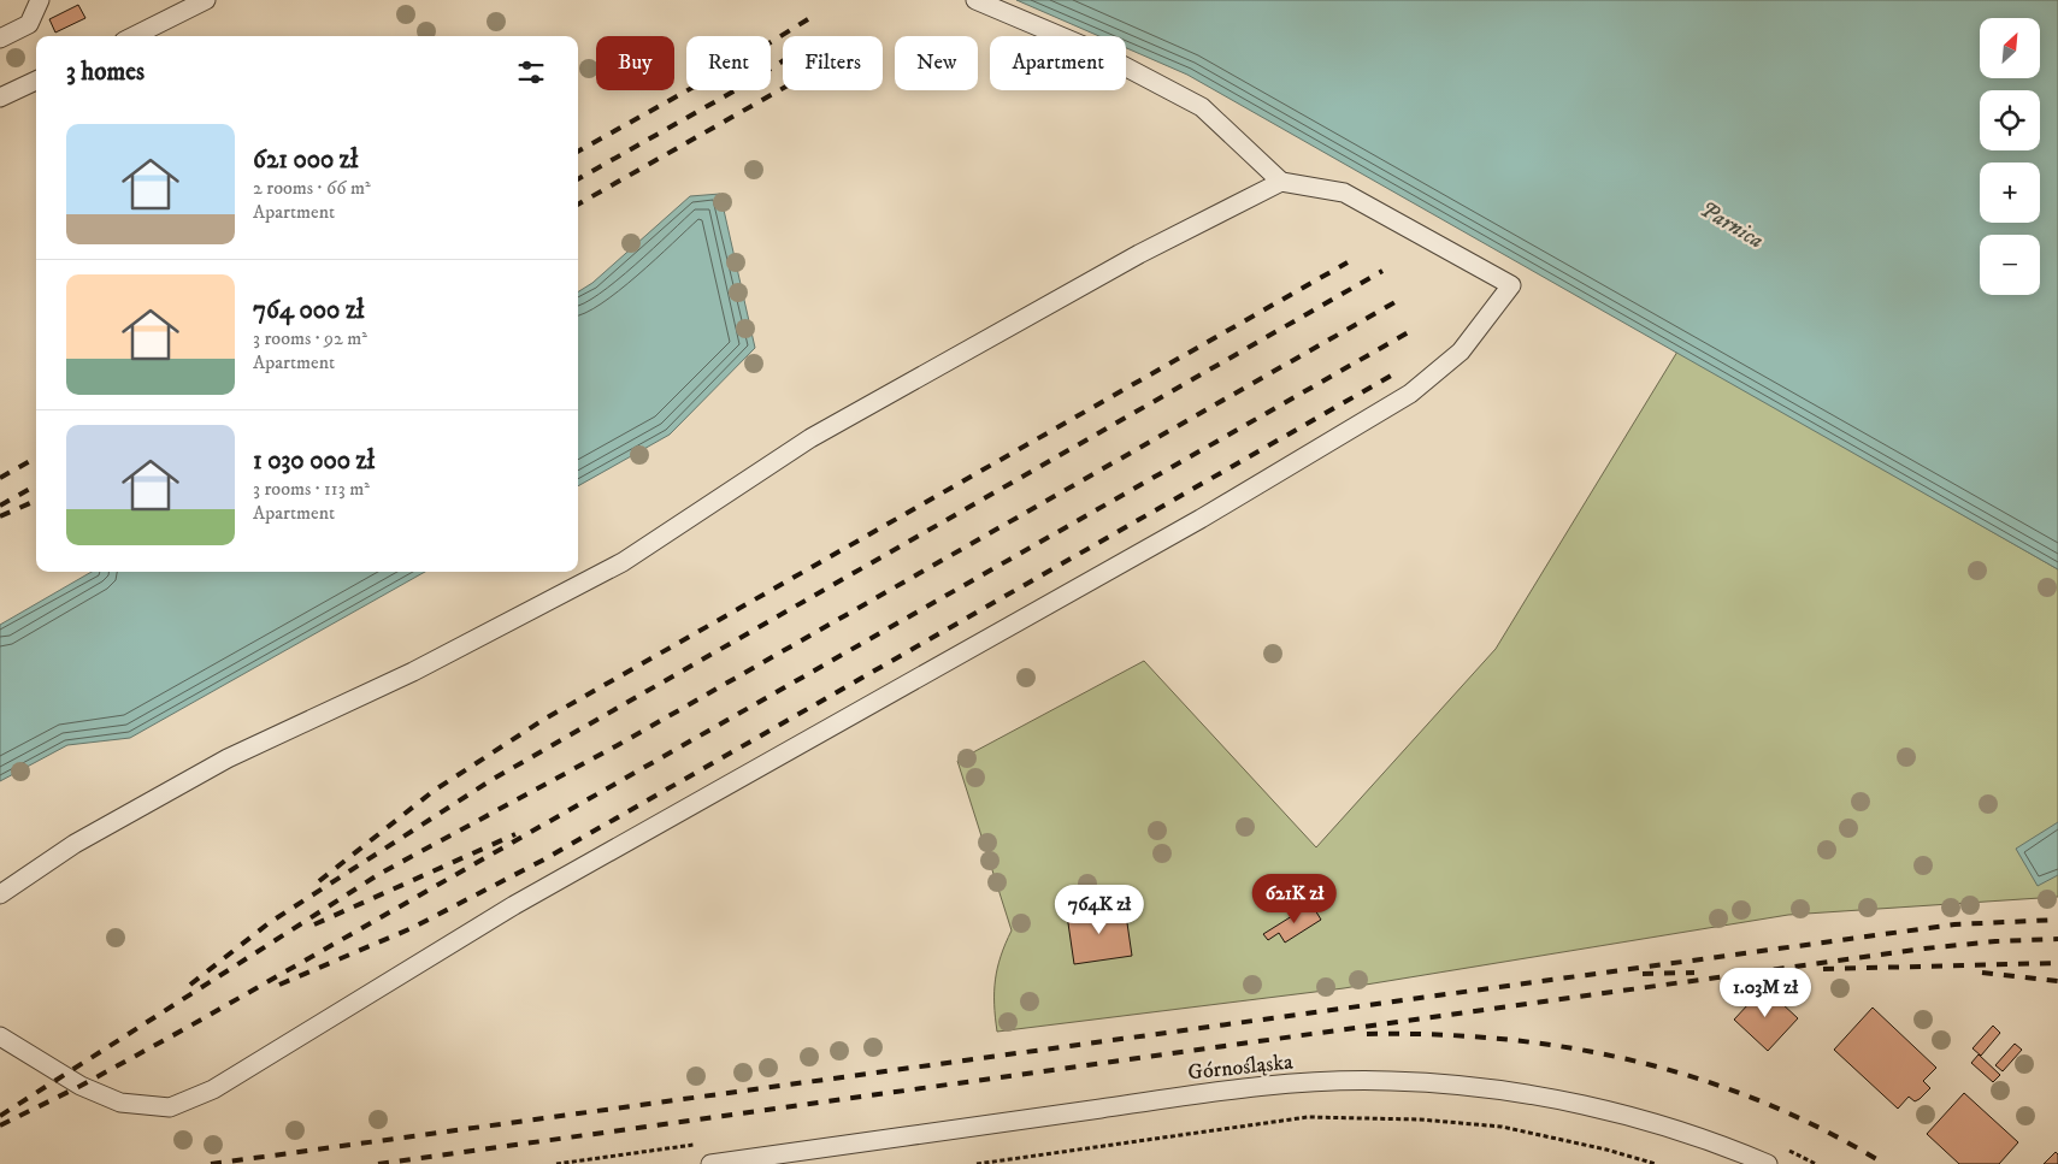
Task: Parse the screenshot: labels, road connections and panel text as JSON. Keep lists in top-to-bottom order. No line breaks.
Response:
{"streets":{"lane":["Górnośląska"]},"water":["Parnica"],"north":"top right","page":{"map_buttons":["+","−"],"chip":["Buy","Rent","Filters","New","Apartment"],"heading":"3 homes","list":[{"name":"621 000 zł","note":"2 rooms · 66 m² · Apartment"},{"name":"764 000 zł","note":"3 rooms · 92 m² · Apartment"},{"name":"1 030 000 zł","note":"3 rooms · 113 m² · Apartment"}],"price":["621K zł","764K zł","1.03M zł"]}}
